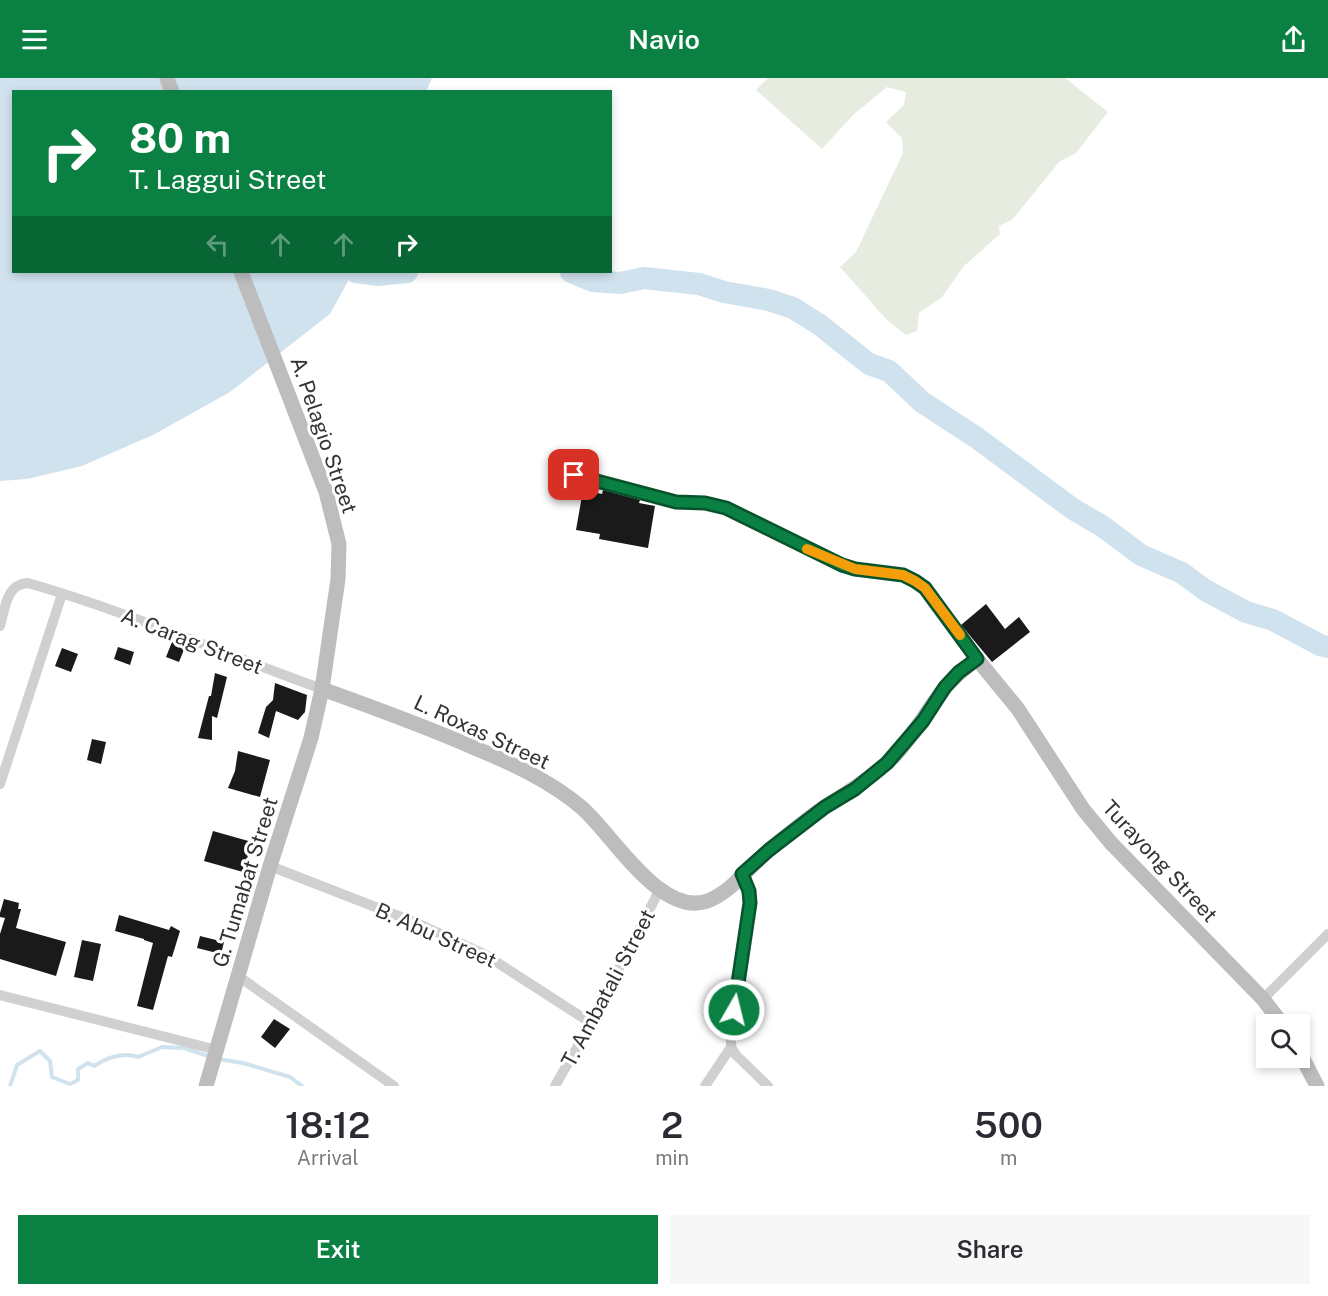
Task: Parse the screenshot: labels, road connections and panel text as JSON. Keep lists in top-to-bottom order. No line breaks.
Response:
{"streets":{"street":["A. Pelagio Street","A. Carag Street","L. Roxas Street","Turayong Street","G. Tumabat Street","B. Abu Street","T. Ambatali Street"]},"crossings":[["A. Pelagio Street","A. Carag Street"],["A. Pelagio Street","L. Roxas Street"],["A. Pelagio Street","G. Tumabat Street"],["A. Carag Street","L. Roxas Street"],["A. Carag Street","G. Tumabat Street"],["L. Roxas Street","Turayong Street"],["L. Roxas Street","G. Tumabat Street"],["L. Roxas Street","T. Ambatali Street"],["G. Tumabat Street","B. Abu Street"],["B. Abu Street","T. Ambatali Street"]],"page":{"header":"Navio","turn":["80 m","T. Laggui Street"],"eta":["18:12","Arrival","2","min","500","m"],"buttons":["Exit","Share"]}}
